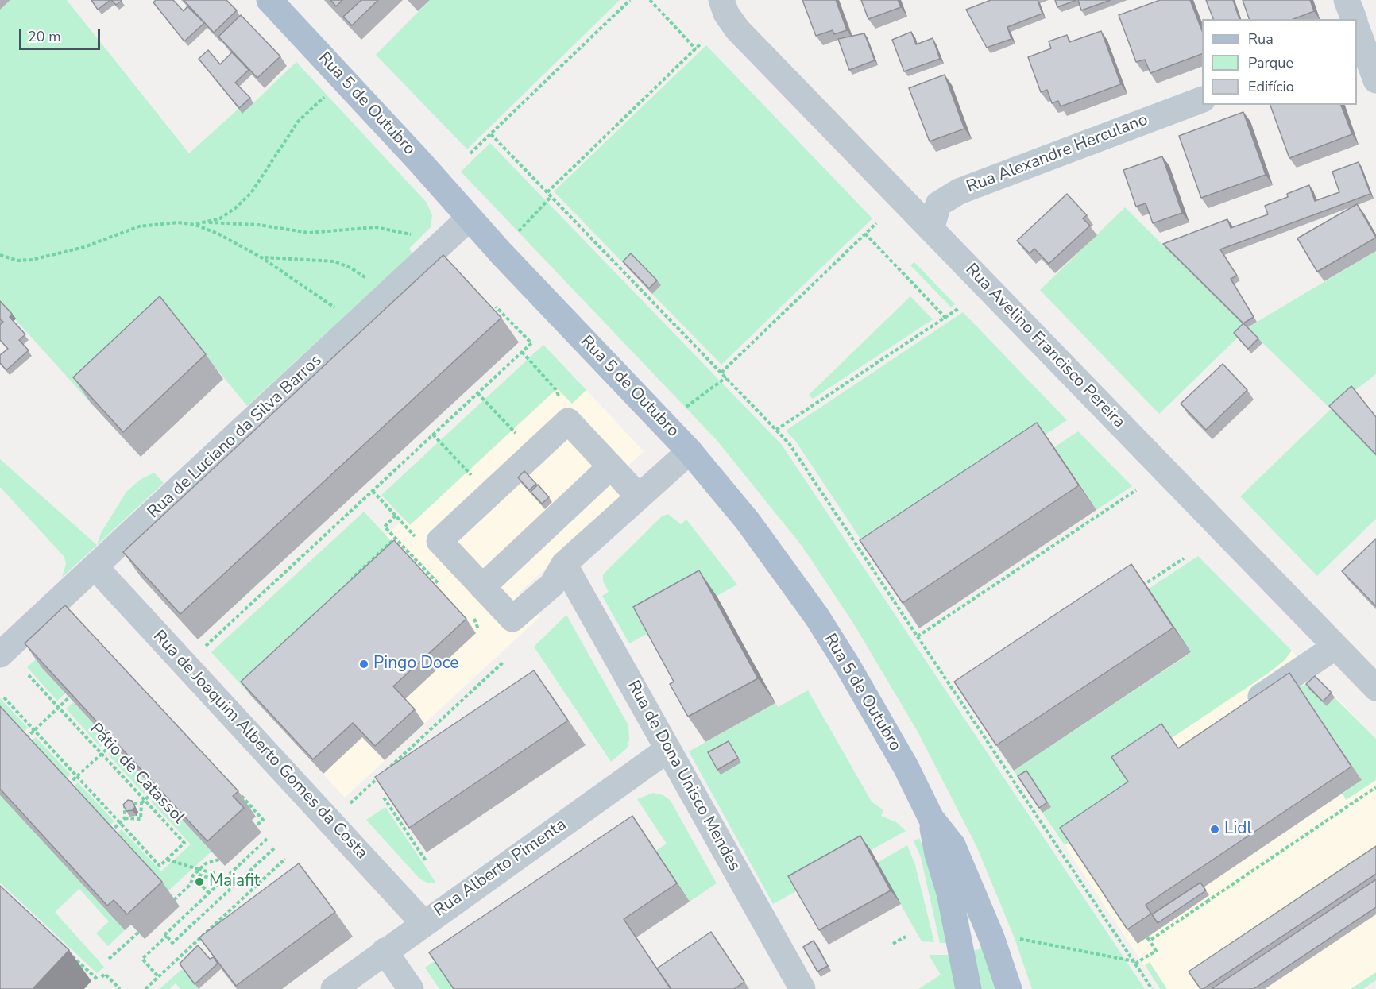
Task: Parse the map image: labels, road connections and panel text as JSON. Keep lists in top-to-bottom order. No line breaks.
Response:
{"streets":{"main road":["Rua 5 de Outubro"],"street":["Rua Alexandre Herculano","Rua Avelino Francisco Pereira","Rua de Luciano da Silva Barros","Rua de Joaquim Alberto Gomes da Costa","Rua de Dona Unisco Mendes","Rua Alberto Pimenta"],"path":["Pátio de Catassol"]},"crossings":[["Rua 5 de Outubro","Rua de Luciano da Silva Barros"],["Rua Alexandre Herculano","Rua Avelino Francisco Pereira"],["Rua de Luciano da Silva Barros","Rua de Joaquim Alberto Gomes da Costa"],["Rua de Joaquim Alberto Gomes da Costa","Rua Alberto Pimenta"],["Rua de Dona Unisco Mendes","Rua Alberto Pimenta"]],"places":["Pingo Doce","Lidl","Maiafit"],"legend":["Rua","Parque","Edifício"],"scale_bar":"20 m"}
